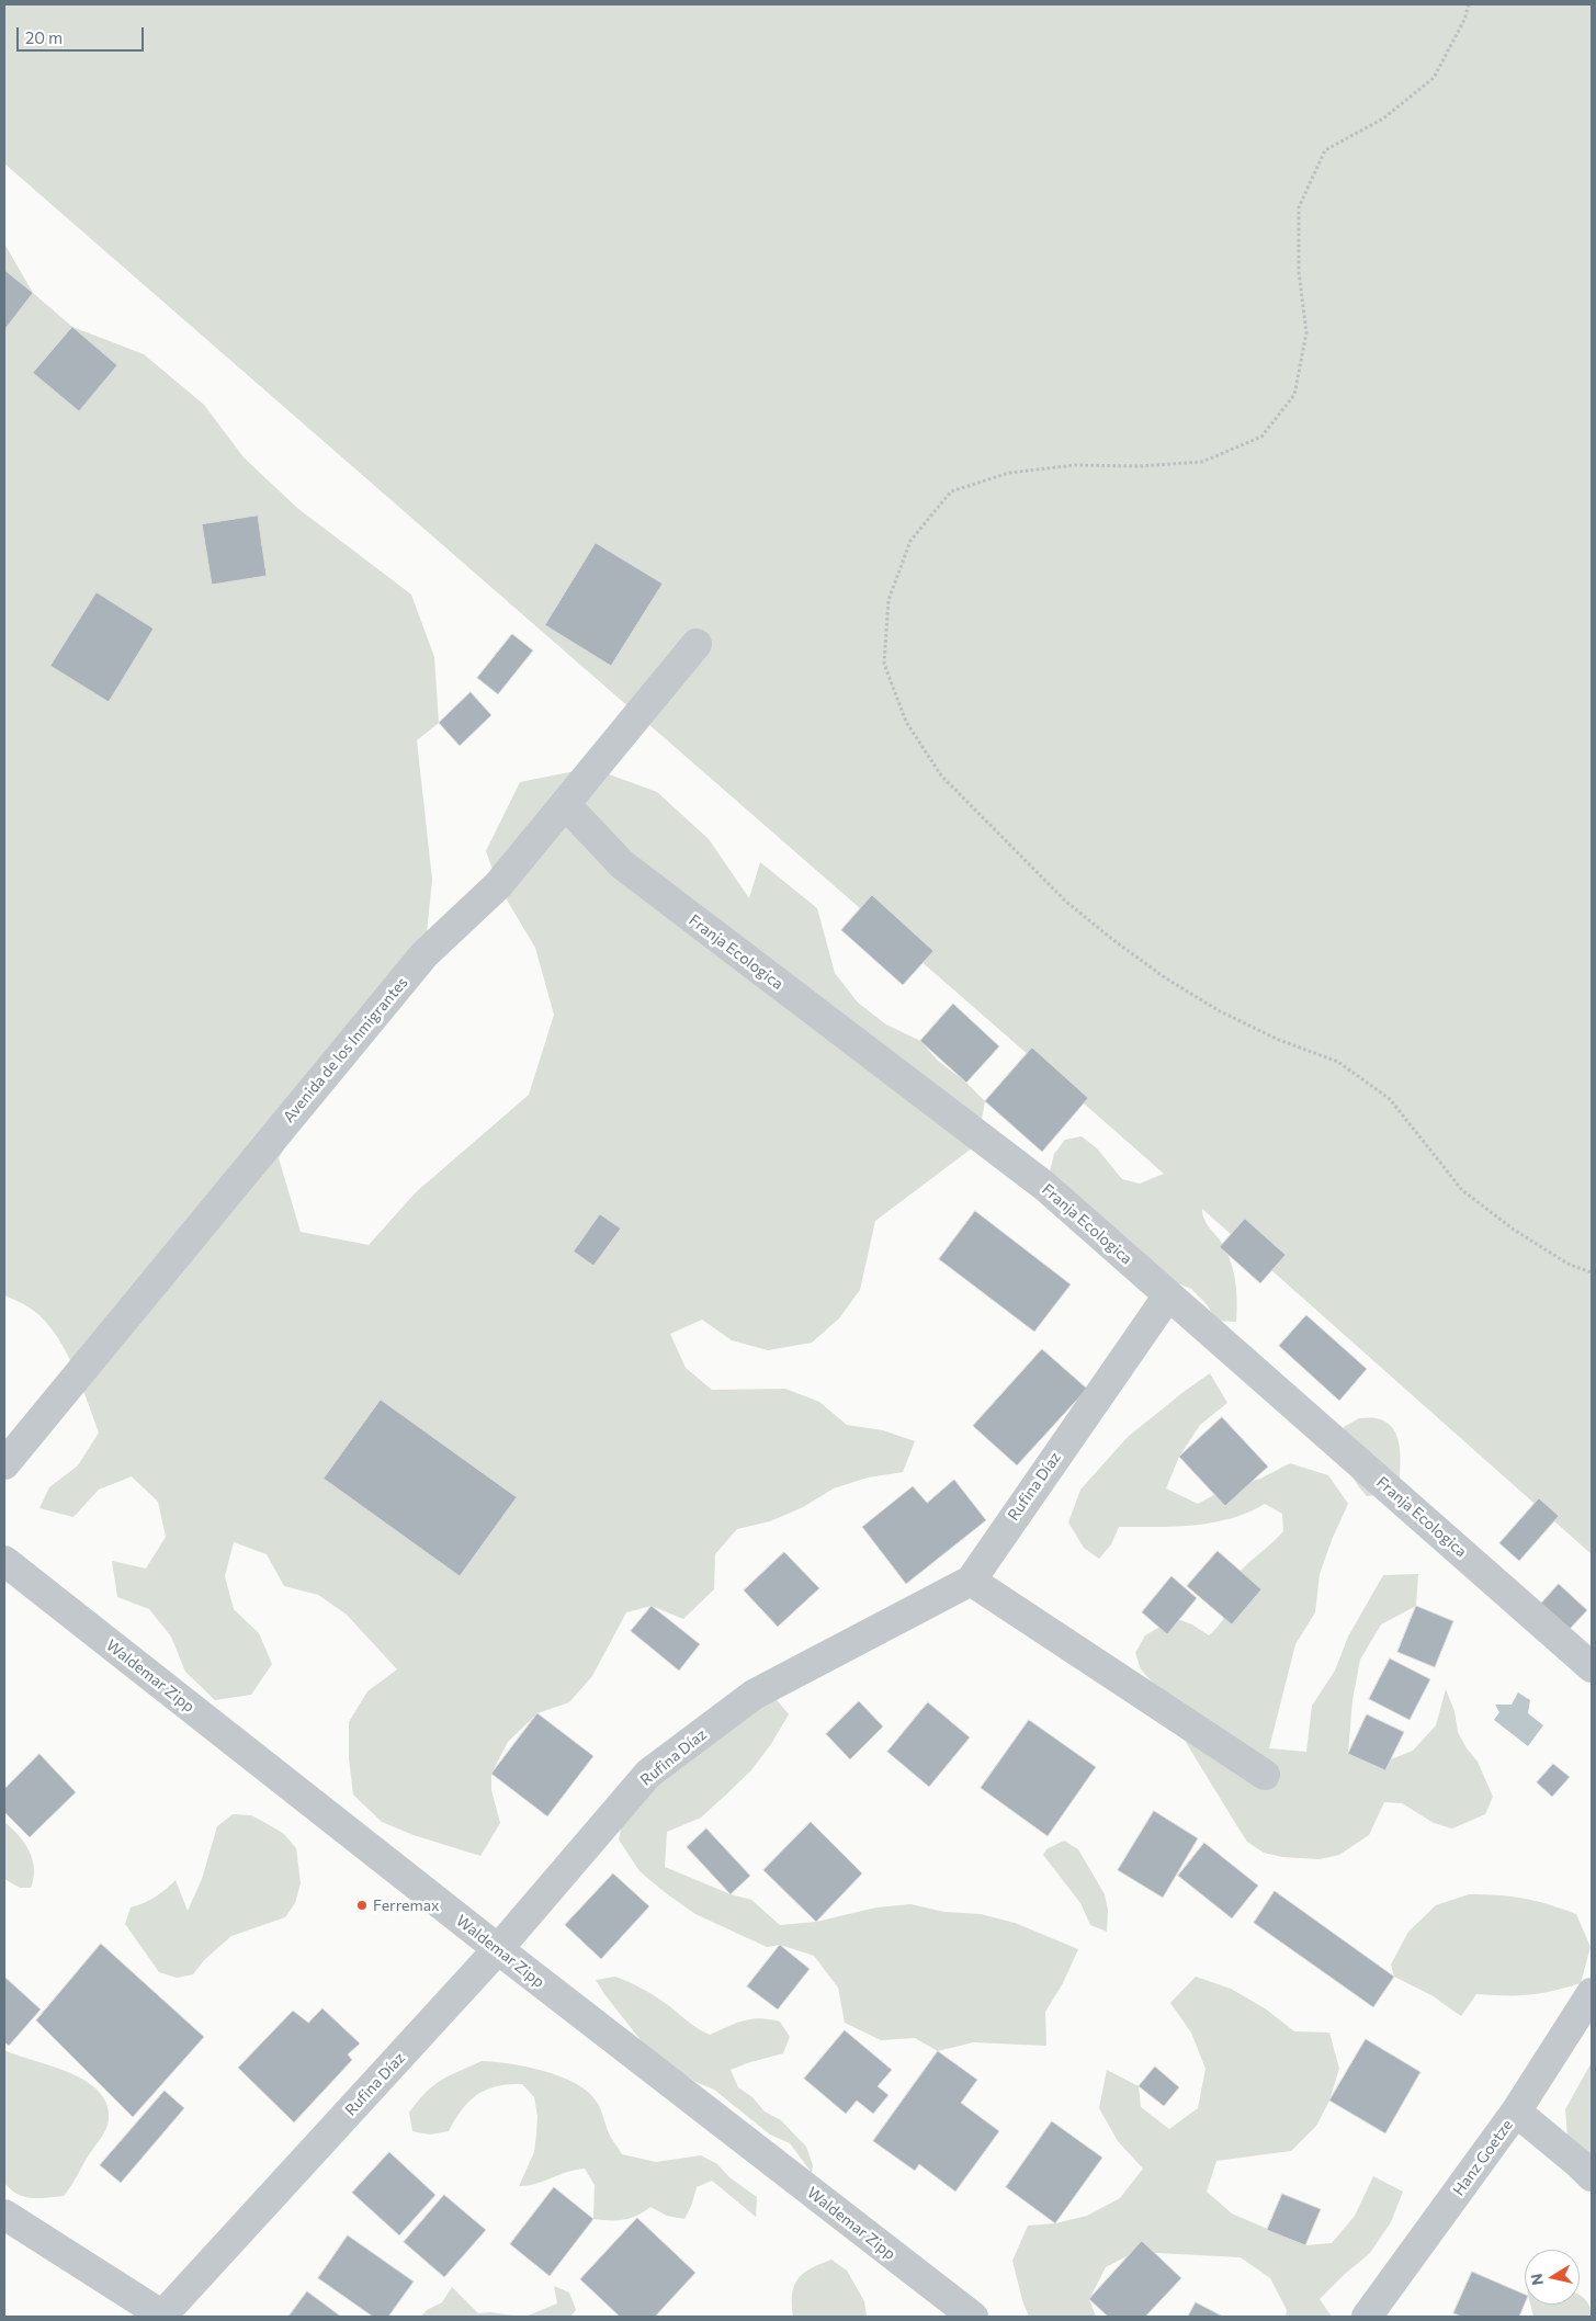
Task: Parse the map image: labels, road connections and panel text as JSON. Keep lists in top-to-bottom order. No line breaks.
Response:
{"streets":{"street":["Franja Ecologica","Avenida de los Inmigrantes","Rufina Díaz","Waldemar Zipp","Hanz Goetze"]},"crossings":[["Franja Ecologica","Avenida de los Inmigrantes"],["Franja Ecologica","Rufina Díaz"],["Rufina Díaz","Waldemar Zipp"]],"places":["Ferremax"],"scale_bar":"20 m","north":"left"}
